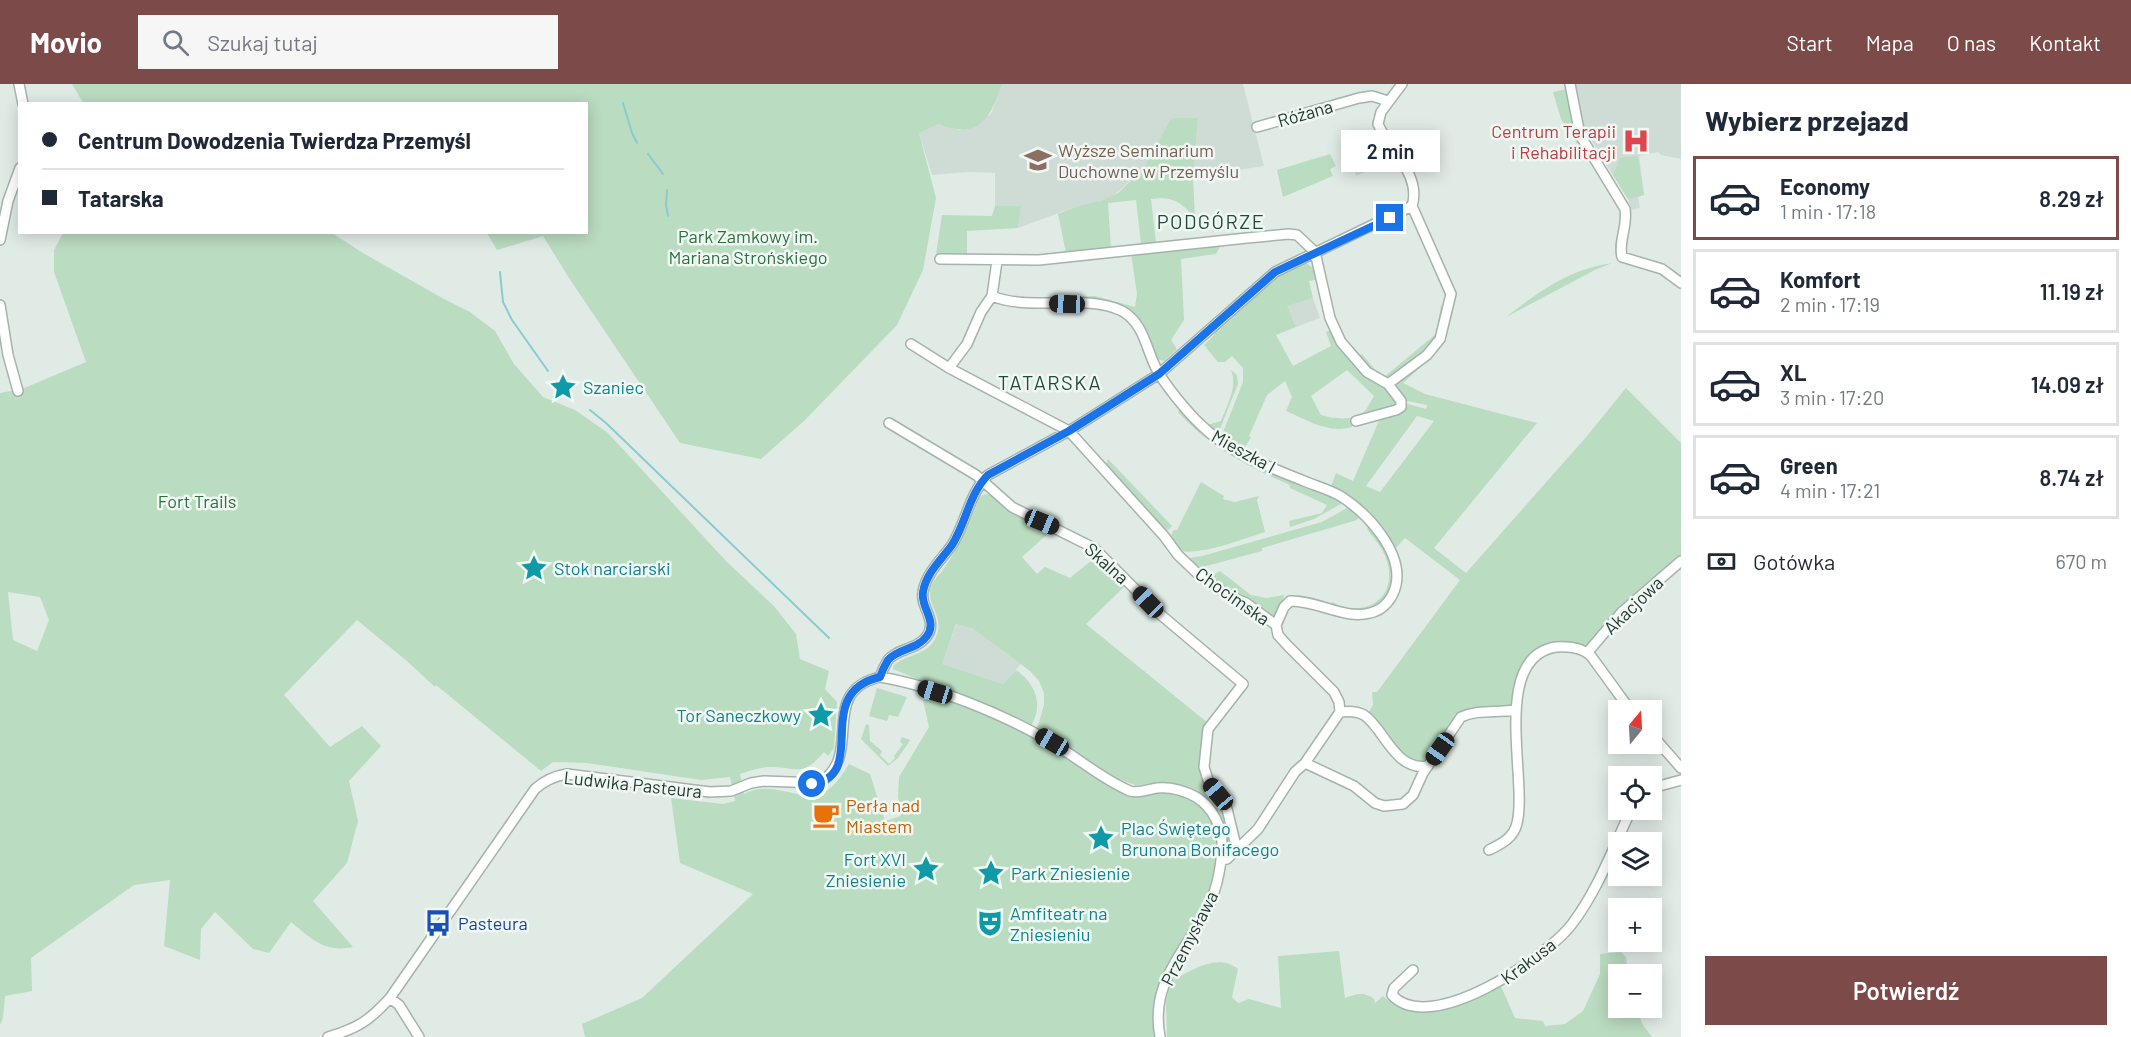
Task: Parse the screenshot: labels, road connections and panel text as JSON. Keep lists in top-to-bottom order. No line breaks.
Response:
{"streets":{"street":["Różana","Mieszka I","Skalna","Chocimska","Akacjowa","Ludwika Pasteura","Przemysława","Krakusa"]},"crossings":[["Mieszka I","Chocimska"],["Ludwika Pasteura","Przemysława"]],"districts":["PODGÓRZE","TATARSKA"],"parks":["Park Zamkowy im. Mariana Strońskiego","Fort Trails"],"places":{"hospital":["Centrum Terapii i Rehabilitacji"],"school or university":["Wyższe Seminarium Duchowne w Przemyślu"],"place":["Szaniec","Stok narciarski","Tor Saneczkowy","Plac Świętego Brunona Bonifacego","Fort XVI Zniesienie","Park Zniesienie"],"cafe":["Perła nad Miastem"],"bus stop":["Pasteura"],"theatre":["Amfiteatr na Zniesieniu"]},"north":"top","page":{"header":"Movio","search":"Szukaj tutaj","nav":["Start","Mapa","O nas","Kontakt"],"heading":"Wybierz przejazd","banner":["Centrum Dowodzenia Twierdza Przemyśl","Tatarska"],"bubble":"2 min","list":[{"name":"Economy","note":"1 min · 17:18","value":"8.29 zł"},{"name":"Komfort","note":"2 min · 17:19","value":"11.19 zł"},{"name":"XL","note":"3 min · 17:20","value":"14.09 zł"},{"name":"Green","note":"4 min · 17:21","value":"8.74 zł"}],"pay":["Gotówka","670 m"],"map_buttons":["+","−"],"buttons":"Potwierdź"}}
